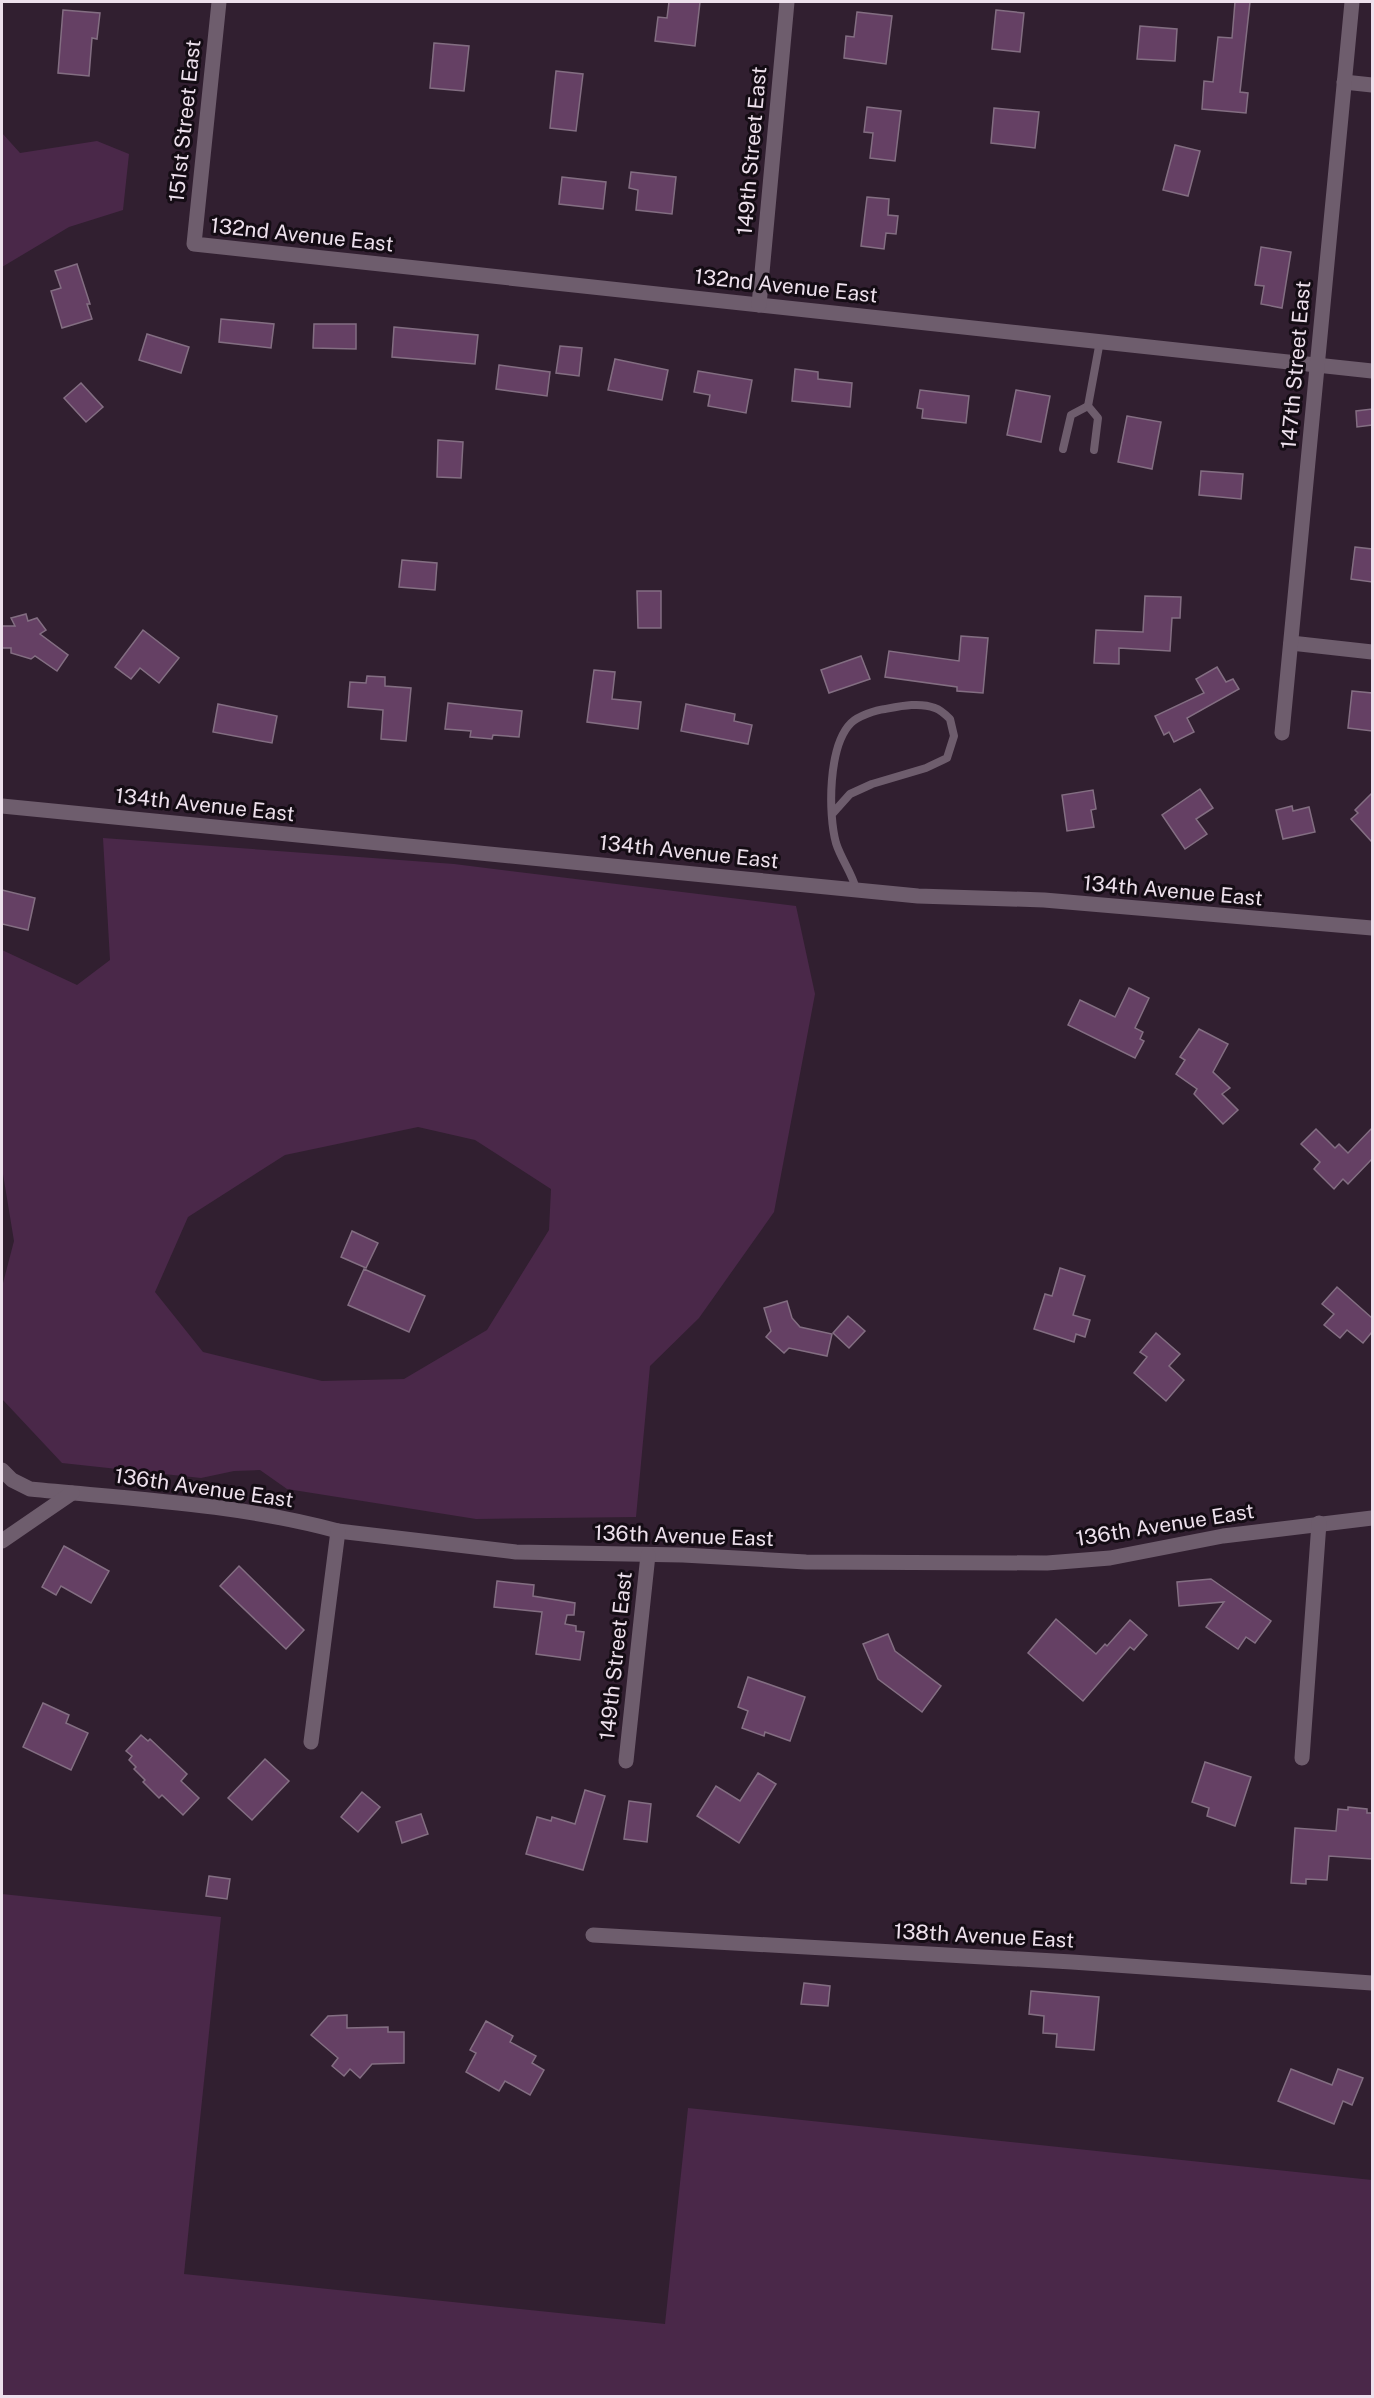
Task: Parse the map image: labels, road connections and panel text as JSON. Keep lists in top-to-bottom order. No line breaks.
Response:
{"streets":{"street":["151st Street East","149th Street East","132nd Avenue East","147th Street East","134th Avenue East","136th Avenue East","138th Avenue East"]},"crossings":[["151st Street East","132nd Avenue East"],["149th Street East","132nd Avenue East"],["149th Street East","136th Avenue East"],["132nd Avenue East","147th Street East"]]}
